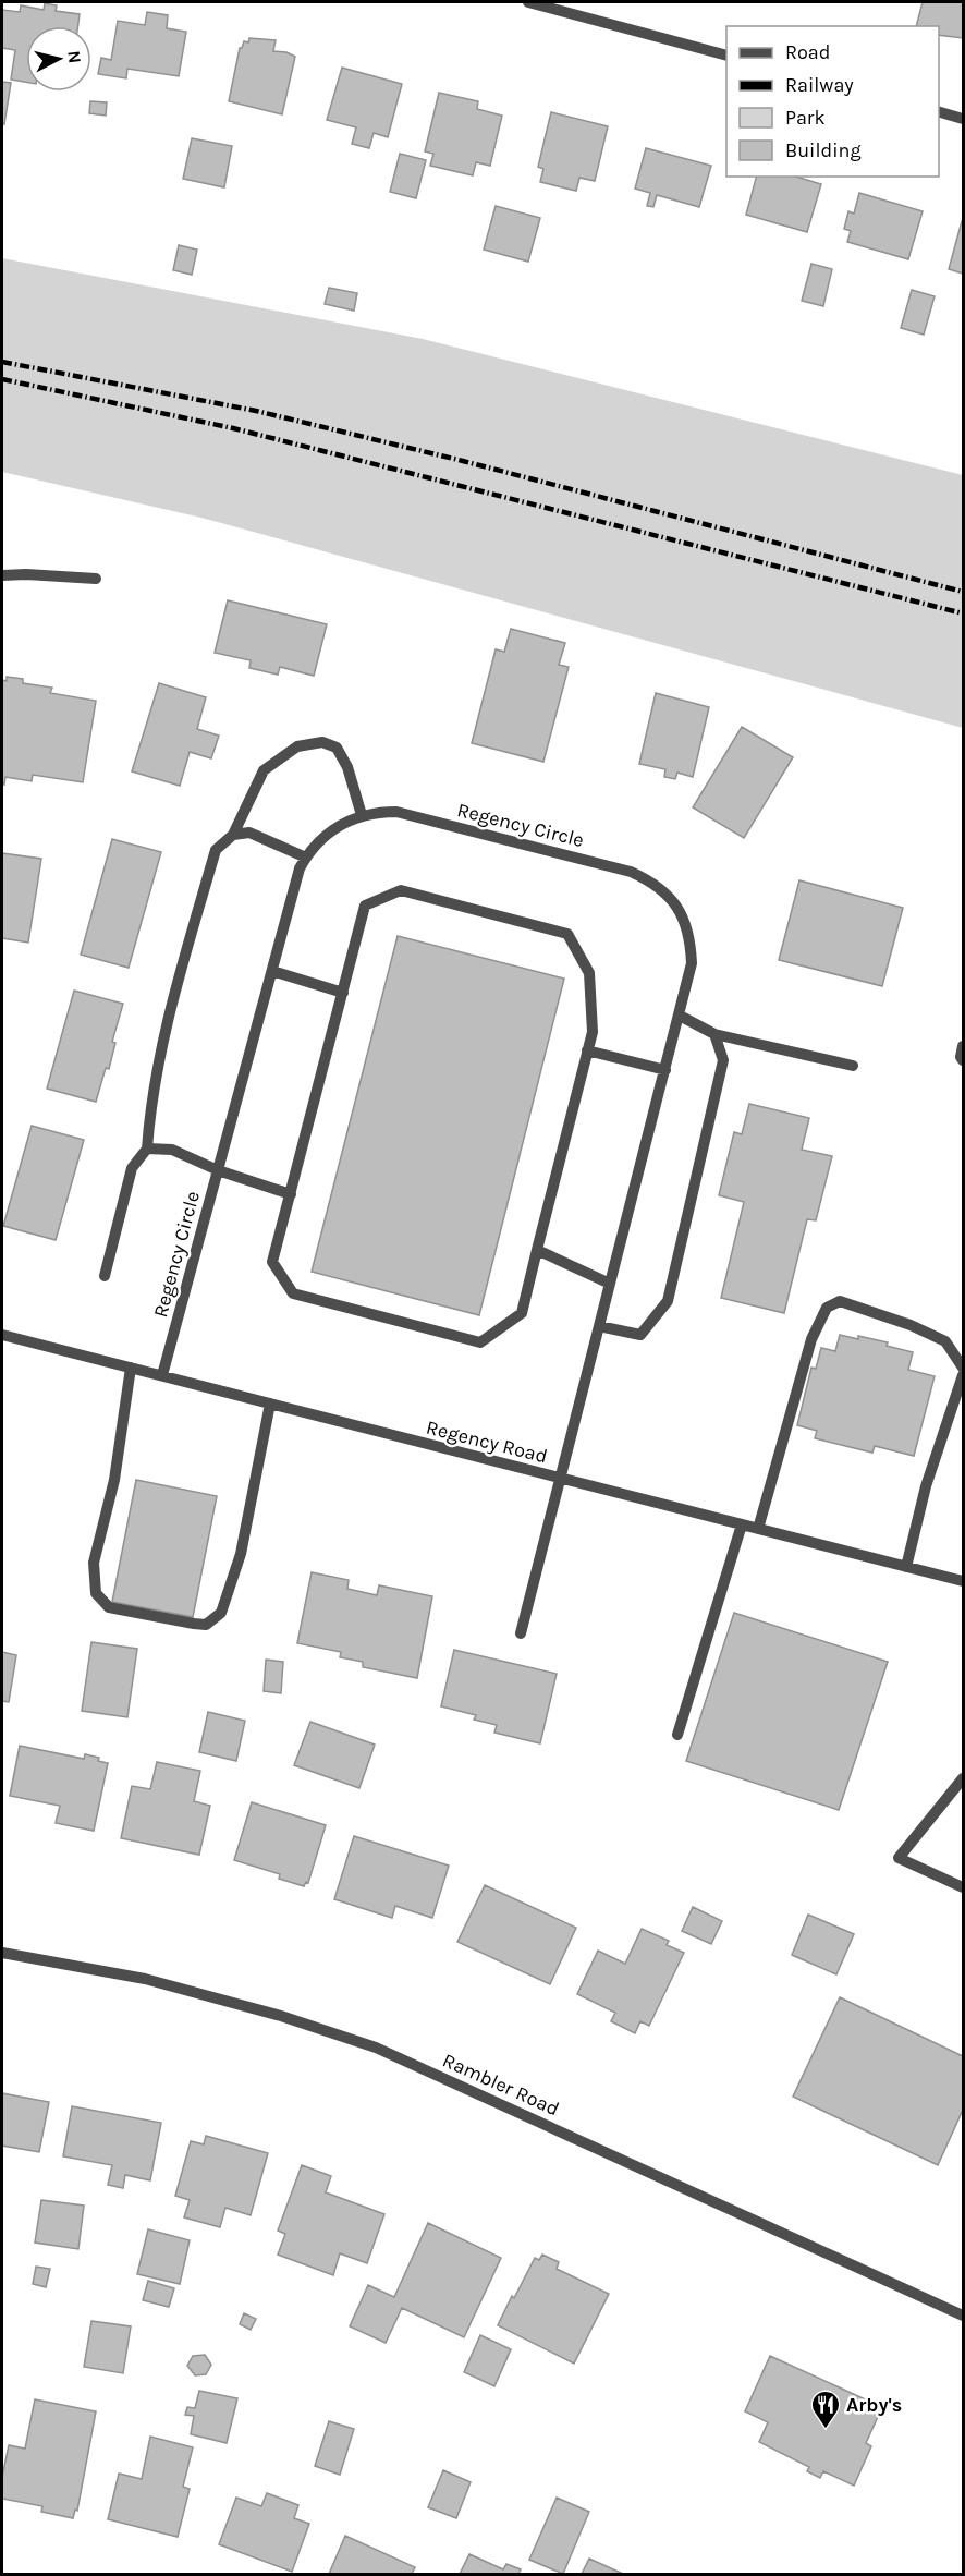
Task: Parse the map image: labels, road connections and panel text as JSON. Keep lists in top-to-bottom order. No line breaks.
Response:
{"streets":{"street":["Regency Circle","Regency Road","Rambler Road"]},"crossings":[["Regency Circle","Regency Road"]],"places":{"restaurant":["Arby's"]},"legend":["Road","Railway","Park","Building"],"north":"right"}
